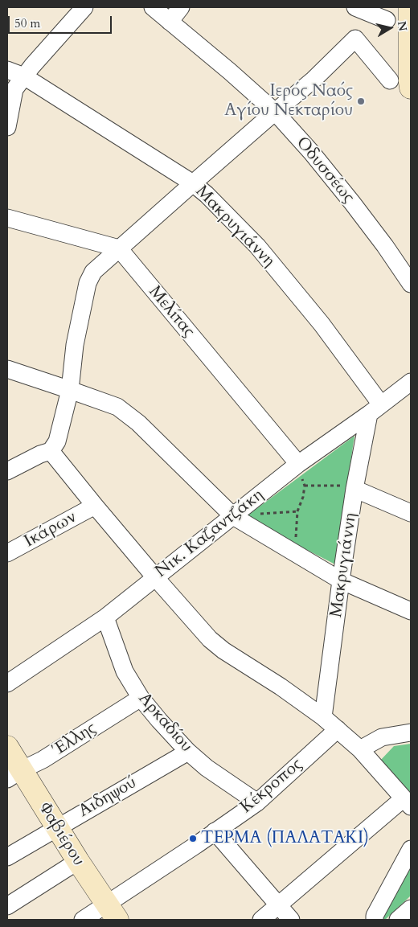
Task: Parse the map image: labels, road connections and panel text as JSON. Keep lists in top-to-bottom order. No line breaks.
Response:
{"streets":{"main road":["Φαβιέρου"],"street":["Οδυσσέως","Μακρυγιάννη","Μελίτας","Ικάρων","Νικ. Καζαντζάκη","Αρκαδίου","Έλλης","Κέκροπος","Αιδηψού"]},"crossings":[["Μακρυγιάννη","Νικ. Καζαντζάκη"],["Μελίτας","Νικ. Καζαντζάκη"],["Νικ. Καζαντζάκη","Αρκαδίου"],["Αρκαδίου","Έλλης"],["Αρκαδίου","Κέκροπος"],["Αρκαδίου","Αιδηψού"],["Έλλης","Φαβιέρου"],["Κέκροπος","Φαβιέρου"],["Αιδηψού","Φαβιέρου"]],"places":["Ιερός Ναός Αγίου Νεκταρίου","ΤΕΡΜΑ (ΠΑΛΑΤΑΚΙ)"],"scale_bar":"50 m","north":"right"}
